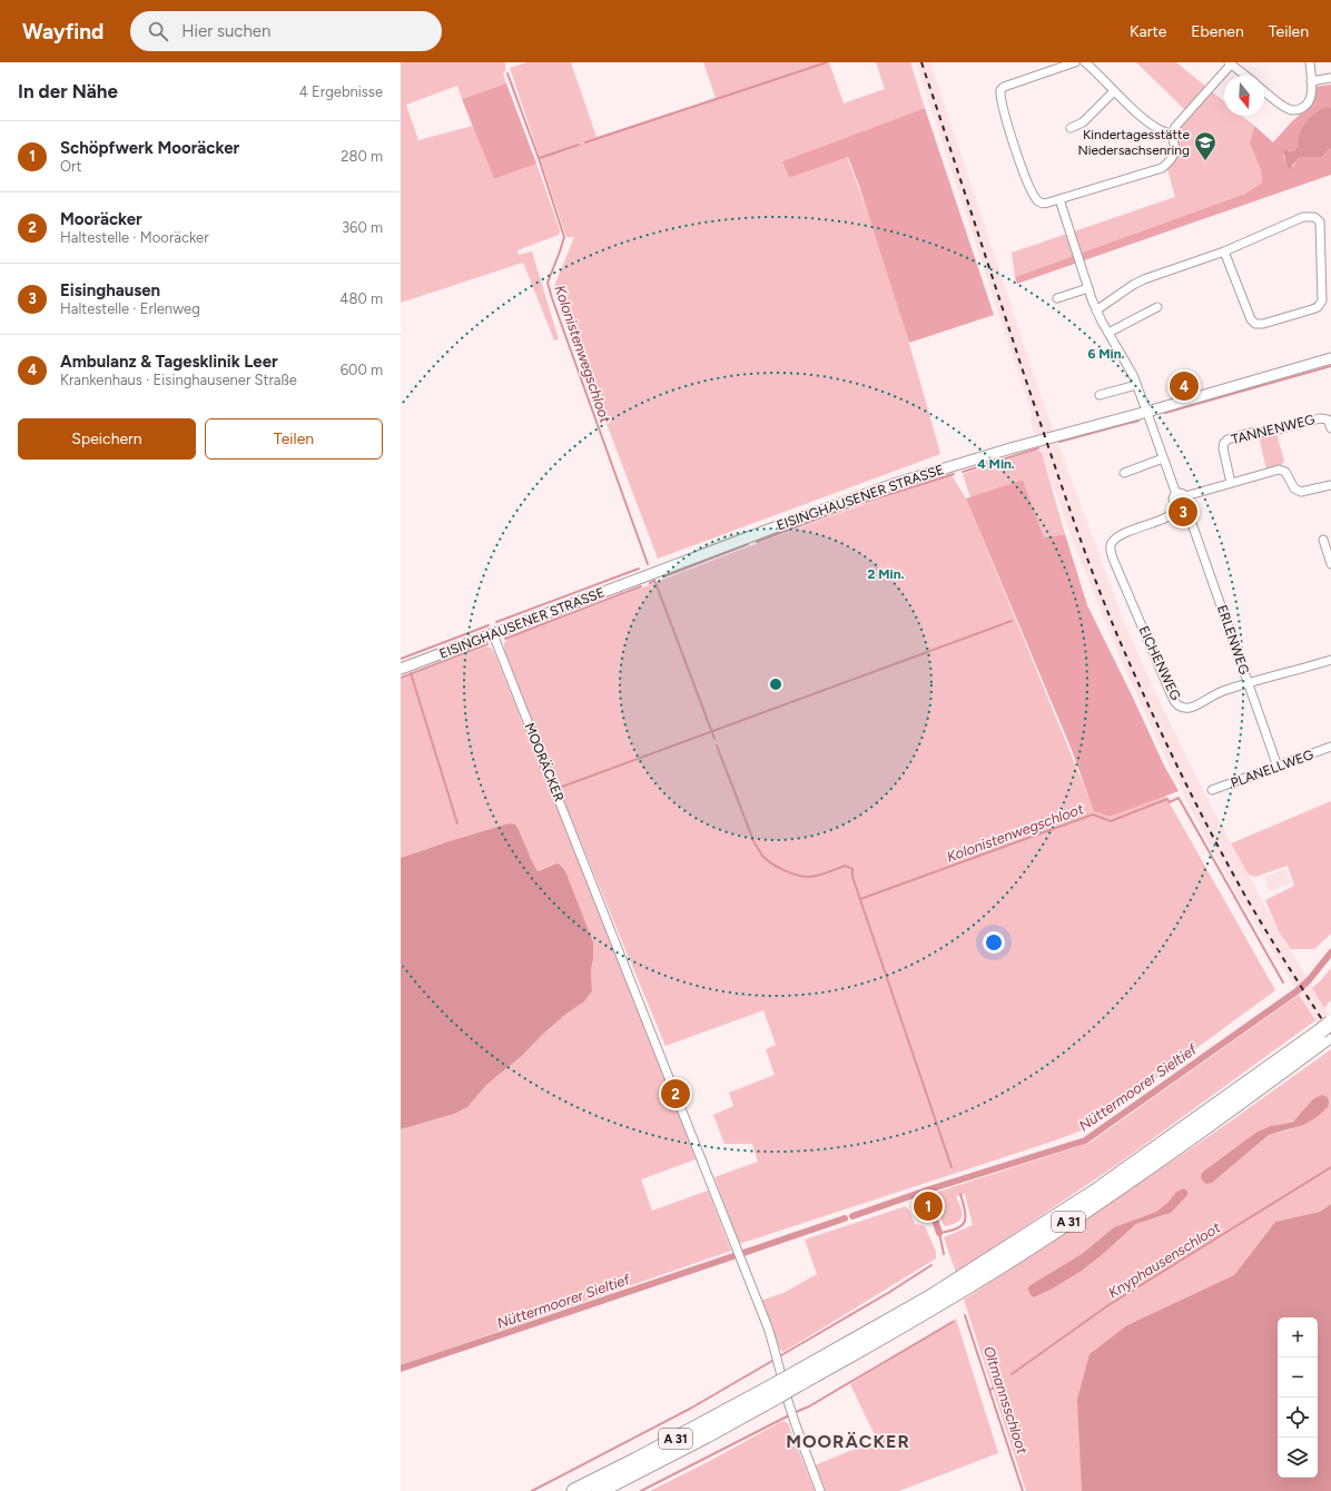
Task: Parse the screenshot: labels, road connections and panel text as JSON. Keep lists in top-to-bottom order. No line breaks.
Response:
{"streets":{"highway":["A 31"],"street":["TANNENWEG","EISINGHAUSENER STRASSE","ERLENWEG","EICHENWEG","MOORÄCKER","PLANELLWEG"]},"crossings":[["EISINGHAUSENER STRASSE","MOORÄCKER"],["ERLENWEG","EICHENWEG"],["ERLENWEG","PLANELLWEG"]],"districts":["MOORÄCKER"],"water":["Kolonistenwegschloot","Nüttermoorer Sieltief","Knyphausenschloot","Oltmannsschloot"],"places":{"school or university":["Kindertagesstätte Niedersachsenring"]},"north":"bottom","page":{"header":"Wayfind","search":"Hier suchen","nav":["Karte","Ebenen","Teilen"],"heading":["In der Nähe","4 Ergebnisse"],"list":[{"mark":"1","name":"Schöpfwerk Mooräcker","note":"Ort","value":"280 m"},{"mark":"2","name":"Mooräcker","note":"Haltestelle · Mooräcker","value":"360 m"},{"mark":"3","name":"Eisinghausen","note":"Haltestelle · Erlenweg","value":"480 m"},{"mark":"4","name":"Ambulanz & Tagesklinik Leer","note":"Krankenhaus · Eisinghausener Straße","value":"600 m"}],"pins":["4","3","2","1"],"buttons":["Speichern","Teilen"],"map_buttons":["+","−"]},"rings":["6 Min.","4 Min.","2 Min."]}
